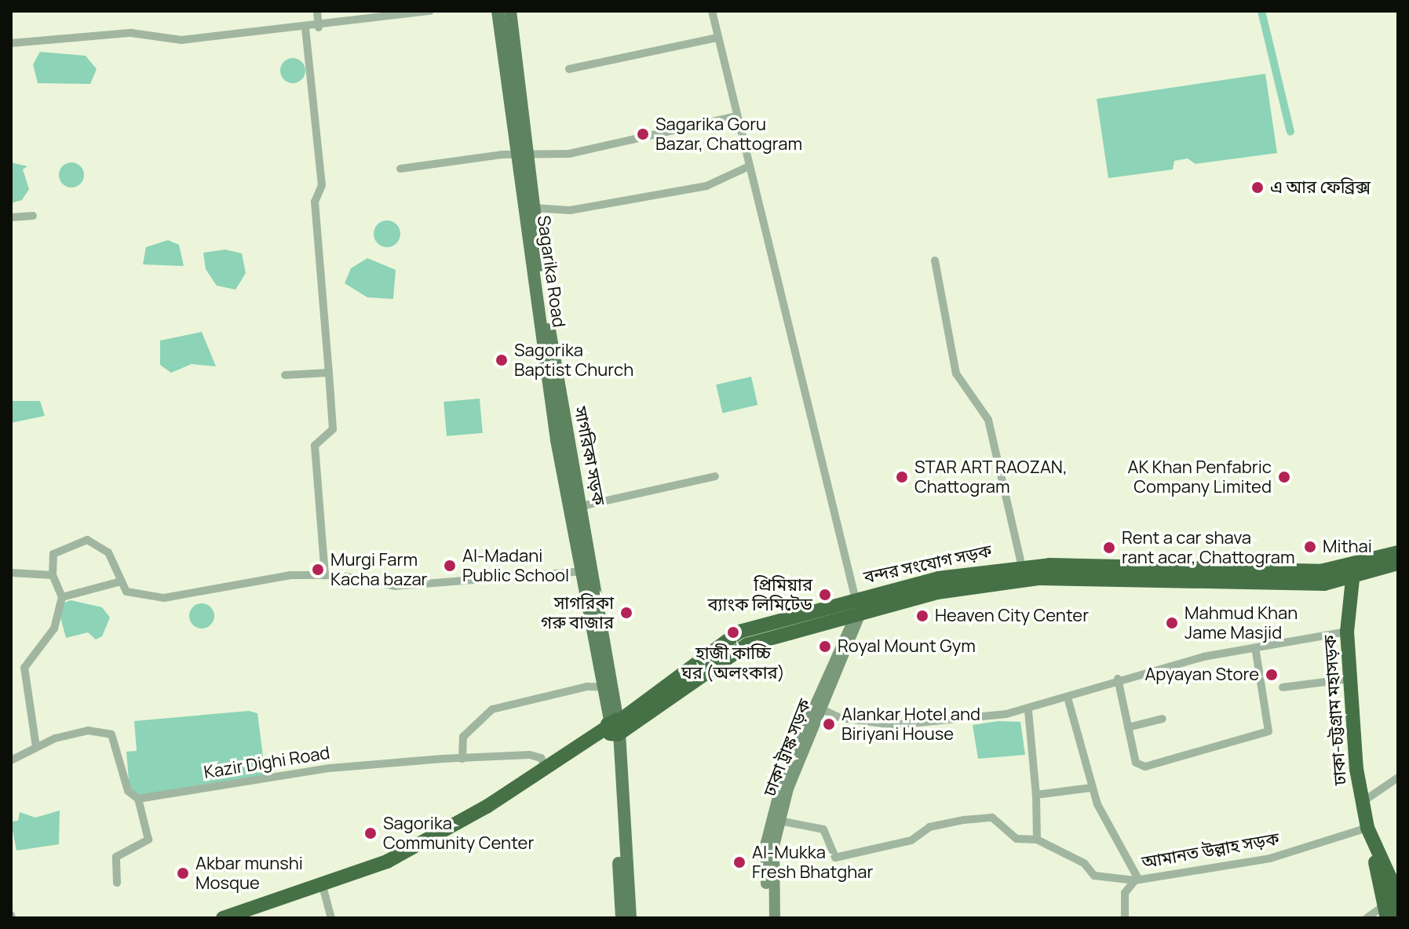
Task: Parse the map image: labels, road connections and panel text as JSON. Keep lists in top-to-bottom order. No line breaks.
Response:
{"streets":{"highway":["বন্দর সংযোগ সড়ক","ঢাকা-চট্টগ্রাম মহাসড়ক"],"main road":["Sagarika Road","সাগরিকা সড়ক","ঢাকা ট্রাঙ্ক সড়ক"],"street":["Kazir Dighi Road","আমানত উল্লাহ সড়ক"]},"crossings":[["Sagarika Road","সাগরিকা সড়ক"],["সাগরিকা সড়ক","বন্দর সংযোগ সড়ক"],["বন্দর সংযোগ সড়ক","ঢাকা-চট্টগ্রাম মহাসড়ক"],["বন্দর সংযোগ সড়ক","ঢাকা ট্রাঙ্ক সড়ক"],["বন্দর সংযোগ সড়ক","Kazir Dighi Road"],["ঢাকা-চট্টগ্রাম মহাসড়ক","আমানত উল্লাহ সড়ক"]],"places":["Sagarika Goru Bazar, Chattogram","এ আর ফেব্রিক্স","Sagorika Baptist Church","STAR ART RAOZAN, Chattogram","AK Khan Penfabric Company Limited","Mithai","Rent a car shava rant acar, Chattogram","Al-Madani Public School","Murgi Farm Kacha bazar","প্রিমিয়ার ব্যাংক লিমিটেড","সাগরিকা গরু বাজার","Heaven City Center","Mahmud Khan Jame Masjid","হাজী কাচ্চি ঘর (অলংকার)","Royal Mount Gym","Apyayan Store","Alankar Hotel and Biriyani House","Sagorika Community Center","Al-Mukka Fresh Bhatghar","Akbar munshi Mosque"]}
